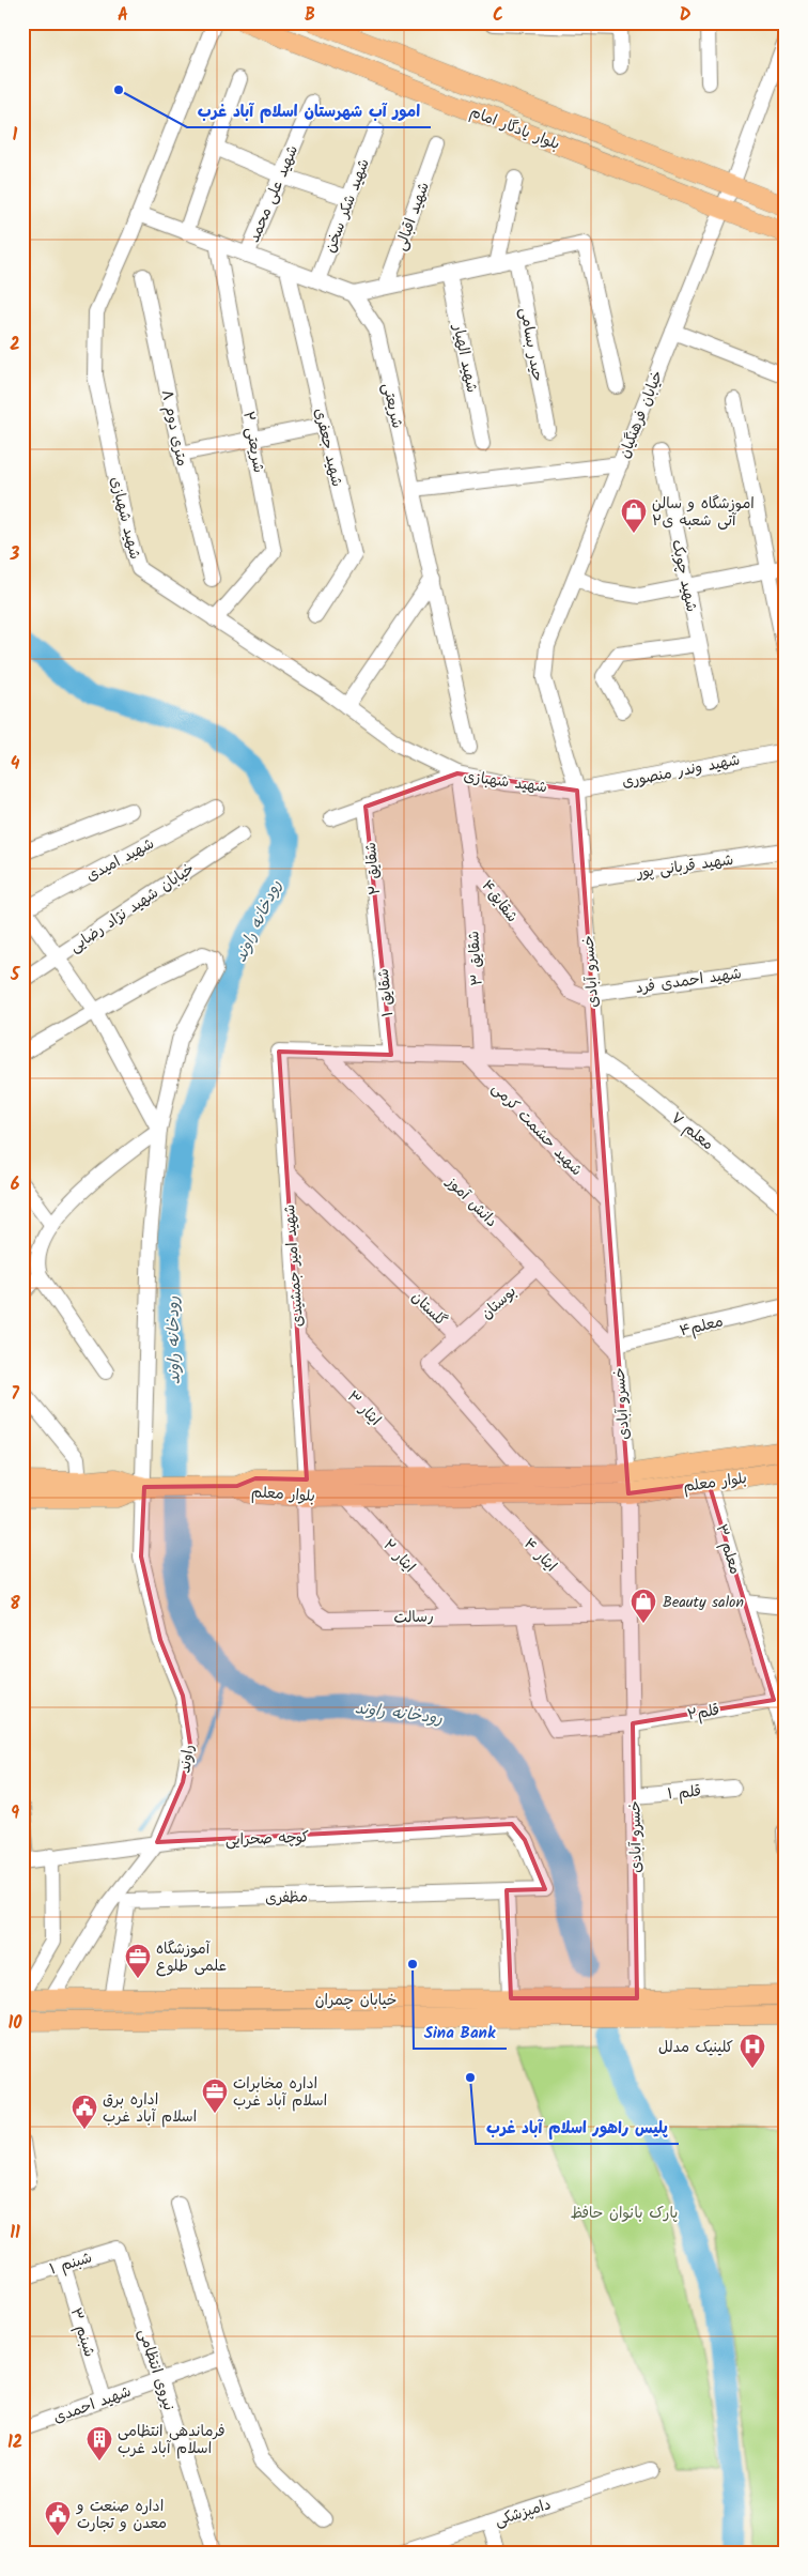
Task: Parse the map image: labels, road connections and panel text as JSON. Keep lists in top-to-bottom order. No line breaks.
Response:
{"streets":{"main road":["بلوار یادگار امام","بلوار معلم","خیابان چمران"],"street":["شهید علی محمد","شهید شکر سخن","شهید اقبالی","حیدر بسامی","شهید الهیار","شریعتی","خیابان فرهنگیان","۸ متری دوم","شریعتی ۲","شهید جعفری","شهید شهبازی","شهید چوبک","شهید وندر منصوری","شهید امیدی","شهید قربانی پور","شقایق ۲","شقایق۴","خیابان شهید نژاد رضایی","شقایق ۳","خسرو آبادی","شهید احمدی فرد","شقایق ۱","شهید حشمت کرمی","معلم ۷","دانش آموز","شهید امیر جمشیدی","بوستان","گلستان","معلم۴","ایثار ۳","معلم ۳","ایثار ۴","ایثار ۲","رسالت","قلم۲","راوند","قلم ۱","کوچه صحرایی","مظفری","شبنم ۱","شبنم ۳","نیروی انتظامی","شهید احمدی","دامپزشکی"]},"crossings":[["بلوار یادگار امام","خیابان فرهنگیان"],["خیابان فرهنگیان","شهید شهبازی"],["خیابان فرهنگیان","شهید وندر منصوری"],["خیابان فرهنگیان","خسرو آبادی"],["شریعتی ۲","شهید شهبازی"],["شهید شهبازی","شهید وندر منصوری"],["شهید شهبازی","شقایق۴"],["شهید شهبازی","خسرو آبادی"],["شهید وندر منصوری","خسرو آبادی"],["شهید قربانی پور","خسرو آبادی"],["شقایق ۲","شقایق ۱"],["شقایق۴","شقایق ۳"],["شقایق۴","خسرو آبادی"],["شقایق۴","شهید احمدی فرد"],["شقایق ۳","شهید حشمت کرمی"],["خسرو آبادی","شهید احمدی فرد"],["خسرو آبادی","شهید حشمت کرمی"],["خسرو آبادی","معلم ۷"],["خسرو آبادی","دانش آموز"],["خسرو آبادی","معلم۴"],["خسرو آبادی","بلوار معلم"],["خسرو آبادی","رسالت"],["خسرو آبادی","قلم۲"],["خسرو آبادی","قلم ۱"],["خسرو آبادی","خیابان چمران"],["دانش آموز","شهید امیر جمشیدی"],["دانش آموز","بوستان"],["دانش آموز","معلم۴"],["شهید امیر جمشیدی","گلستان"],["شهید امیر جمشیدی","ایثار ۳"],["شهید امیر جمشیدی","بلوار معلم"],["شهید امیر جمشیدی","رسالت"],["بوستان","گلستان"],["گلستان","بلوار معلم"],["ایثار ۳","بلوار معلم"],["بلوار معلم","معلم ۳"],["بلوار معلم","ایثار ۴"],["بلوار معلم","ایثار ۲"],["بلوار معلم","رسالت"],["بلوار معلم","راوند"],["معلم ۳","قلم۲"],["ایثار ۴","رسالت"],["ایثار ۲","رسالت"],["رسالت","قلم۲"],["راوند","کوچه صحرایی"],["راوند","خیابان چمران"],["کوچه صحرایی","مظفری"],["مظفری","خیابان چمران"],["شبنم ۱","شبنم ۳"],["شبنم ۱","نیروی انتظامی"],["شبنم ۳","شهید احمدی"],["نیروی انتظامی","شهید احمدی"]],"water":["رودخانه راوند"],"parks":["پارک بانوان حافظ"],"places":{"other":["امور آب شهرستان اسلام آباد غرب","Sina Bank","پلیس راهور اسلام آباد غرب"],"shop":["اموزشگاه و سالن آتی شعبه ی۲","Beauty salon"],"office":["آموزشگاه علمی طلوع","اداره مخابرات اسلام آباد غرب"],"hospital":["کلینیک مدلل"],"public building":["اداره برق اسلام آباد غرب","اداره صنعت و معدن و تجارت"],"building":["فرماندهی انتظامی اسلام آباد غرب"]},"grid":{"columns":["A","B","C","D"],"rows":["1","2","3","4","5","6","7","8","9","10","11","12"]}}
